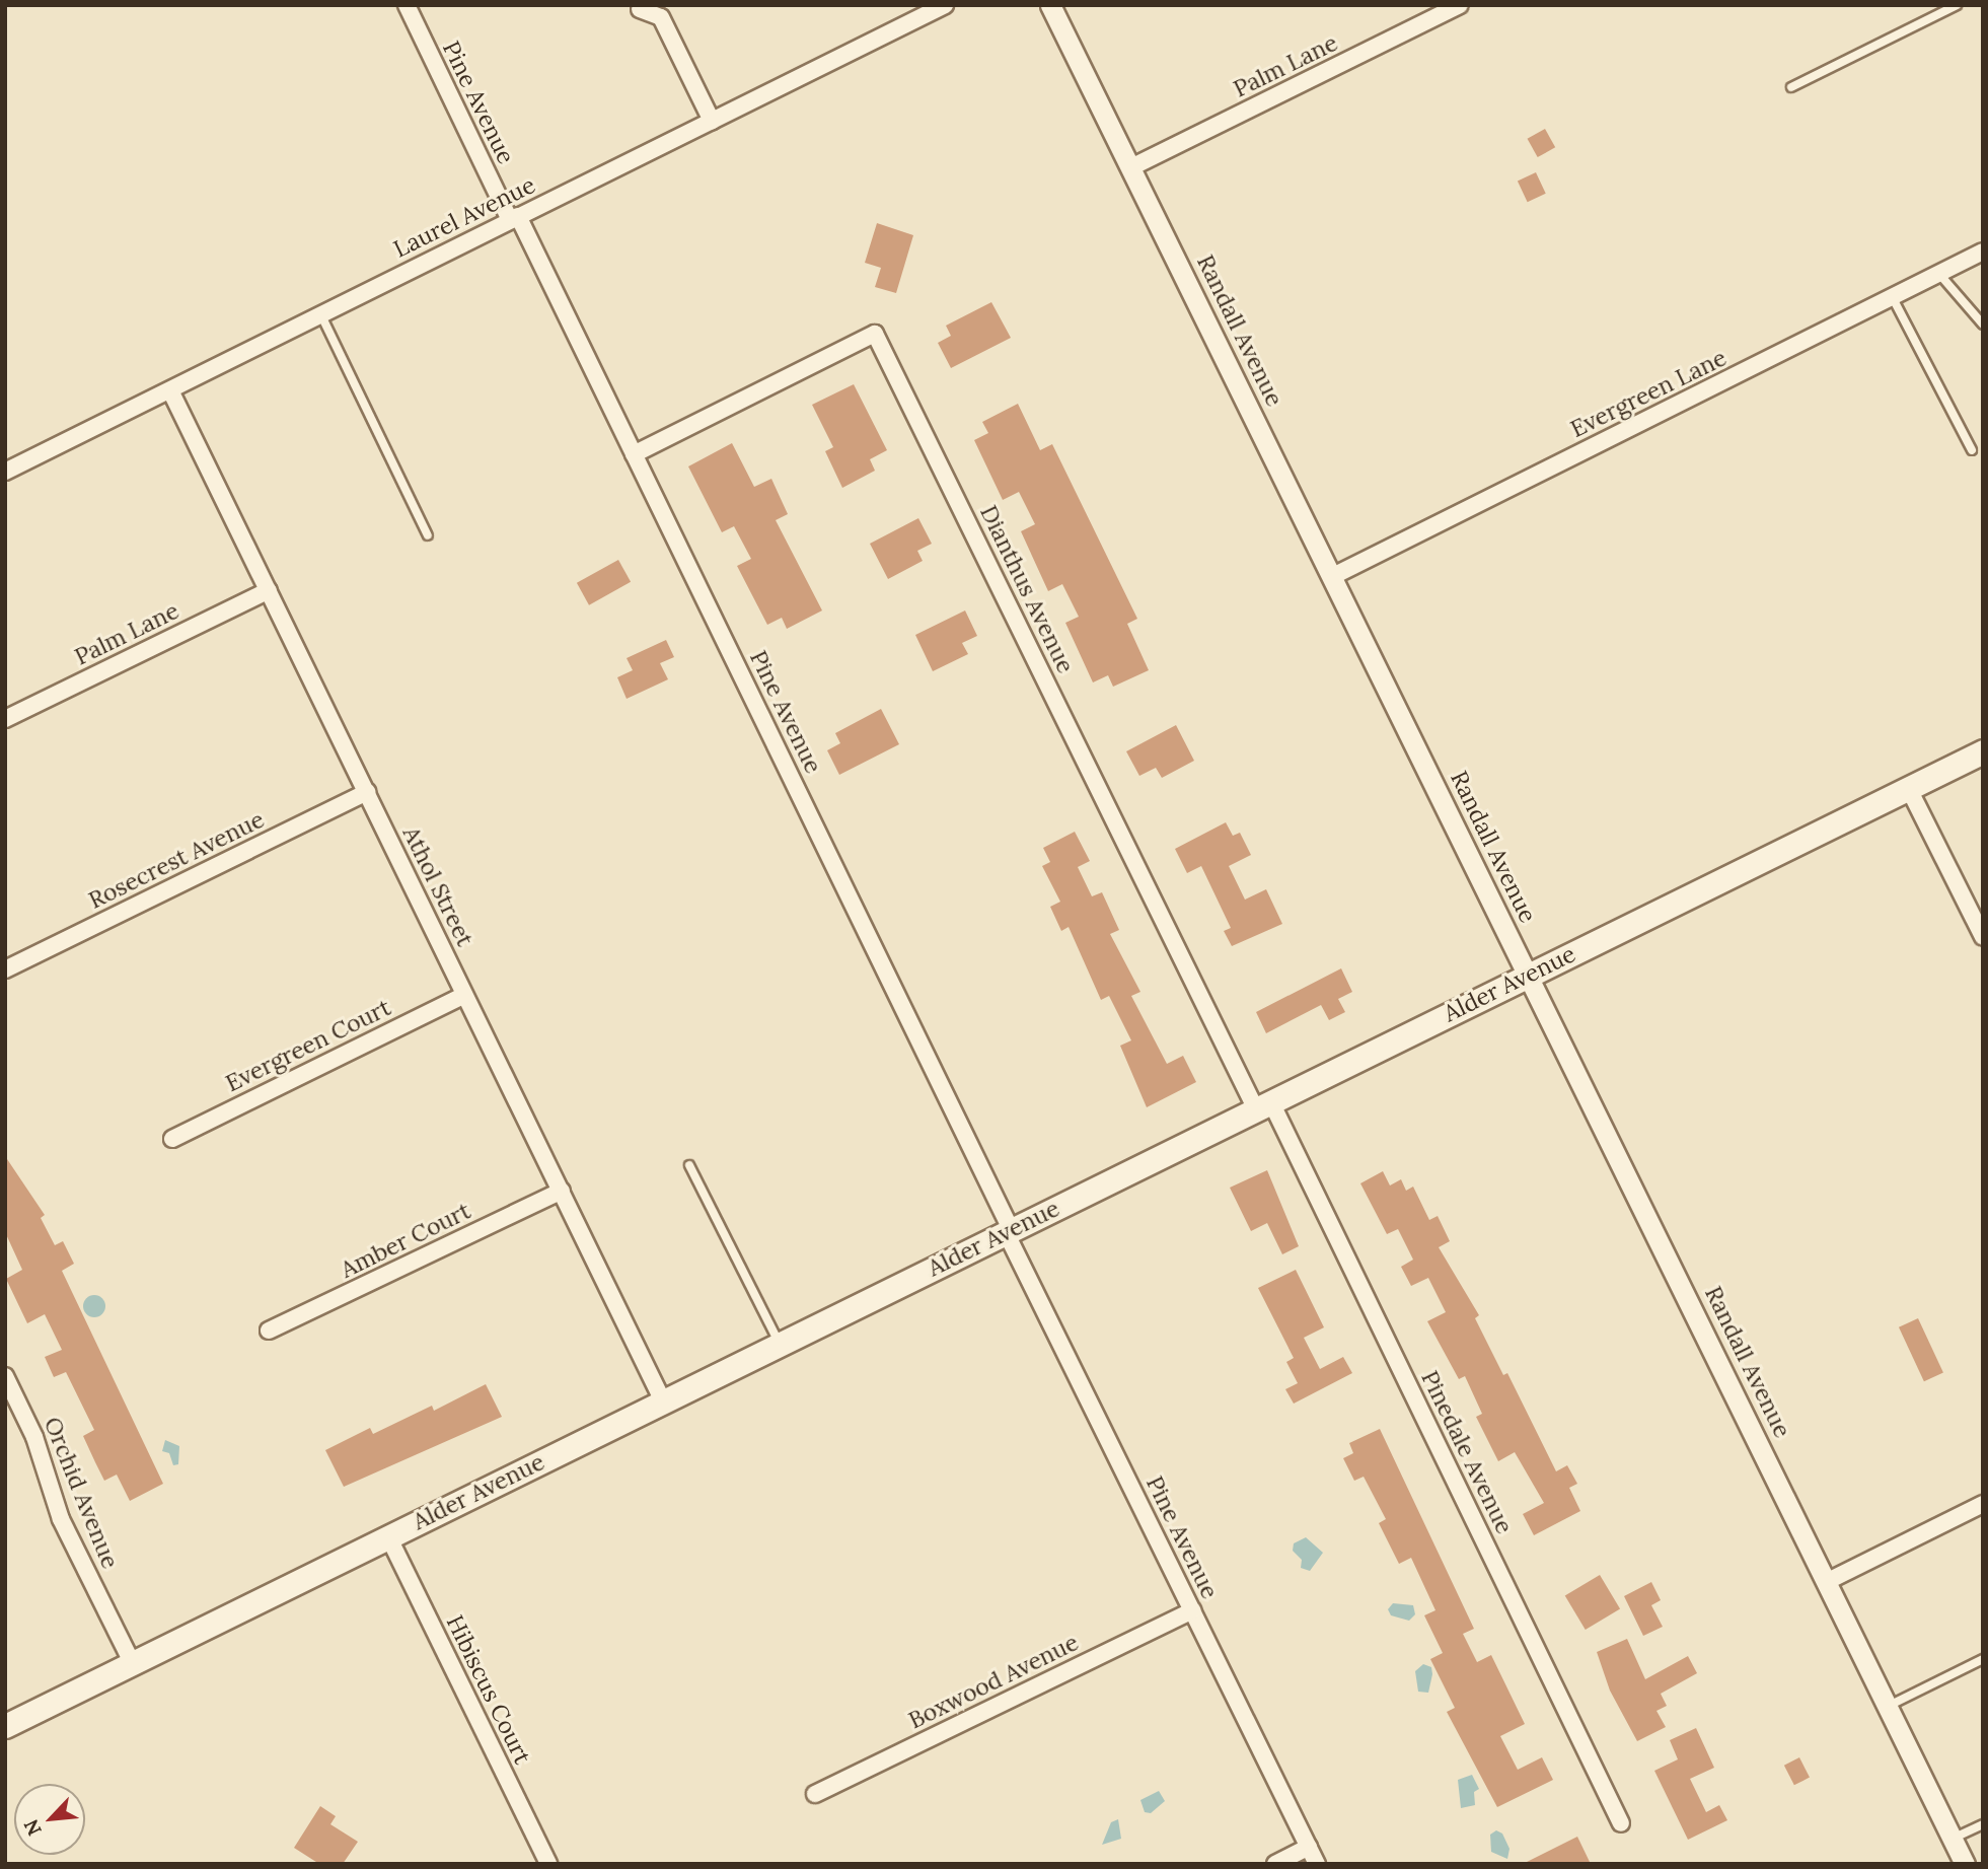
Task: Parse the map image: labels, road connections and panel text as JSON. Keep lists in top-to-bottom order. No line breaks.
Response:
{"streets":{"main road":["Alder Avenue"],"street":["Palm Lane","Pine Avenue","Laurel Avenue","Randall Avenue","Evergreen Lane","Dianthus Avenue","Rosecrest Avenue","Athol Street","Evergreen Court","Amber Court","Pinedale Avenue","Orchid Avenue","Boxwood Avenue","Hibiscus Court"]},"crossings":[["Palm Lane","Randall Avenue"],["Palm Lane","Athol Street"],["Pine Avenue","Laurel Avenue"],["Pine Avenue","Dianthus Avenue"],["Pine Avenue","Alder Avenue"],["Pine Avenue","Boxwood Avenue"],["Laurel Avenue","Athol Street"],["Randall Avenue","Evergreen Lane"],["Randall Avenue","Alder Avenue"],["Dianthus Avenue","Alder Avenue"],["Dianthus Avenue","Pinedale Avenue"],["Rosecrest Avenue","Athol Street"],["Athol Street","Alder Avenue"],["Athol Street","Evergreen Court"],["Athol Street","Amber Court"],["Alder Avenue","Pinedale Avenue"],["Alder Avenue","Orchid Avenue"],["Alder Avenue","Hibiscus Court"]],"north":"bottom left"}
